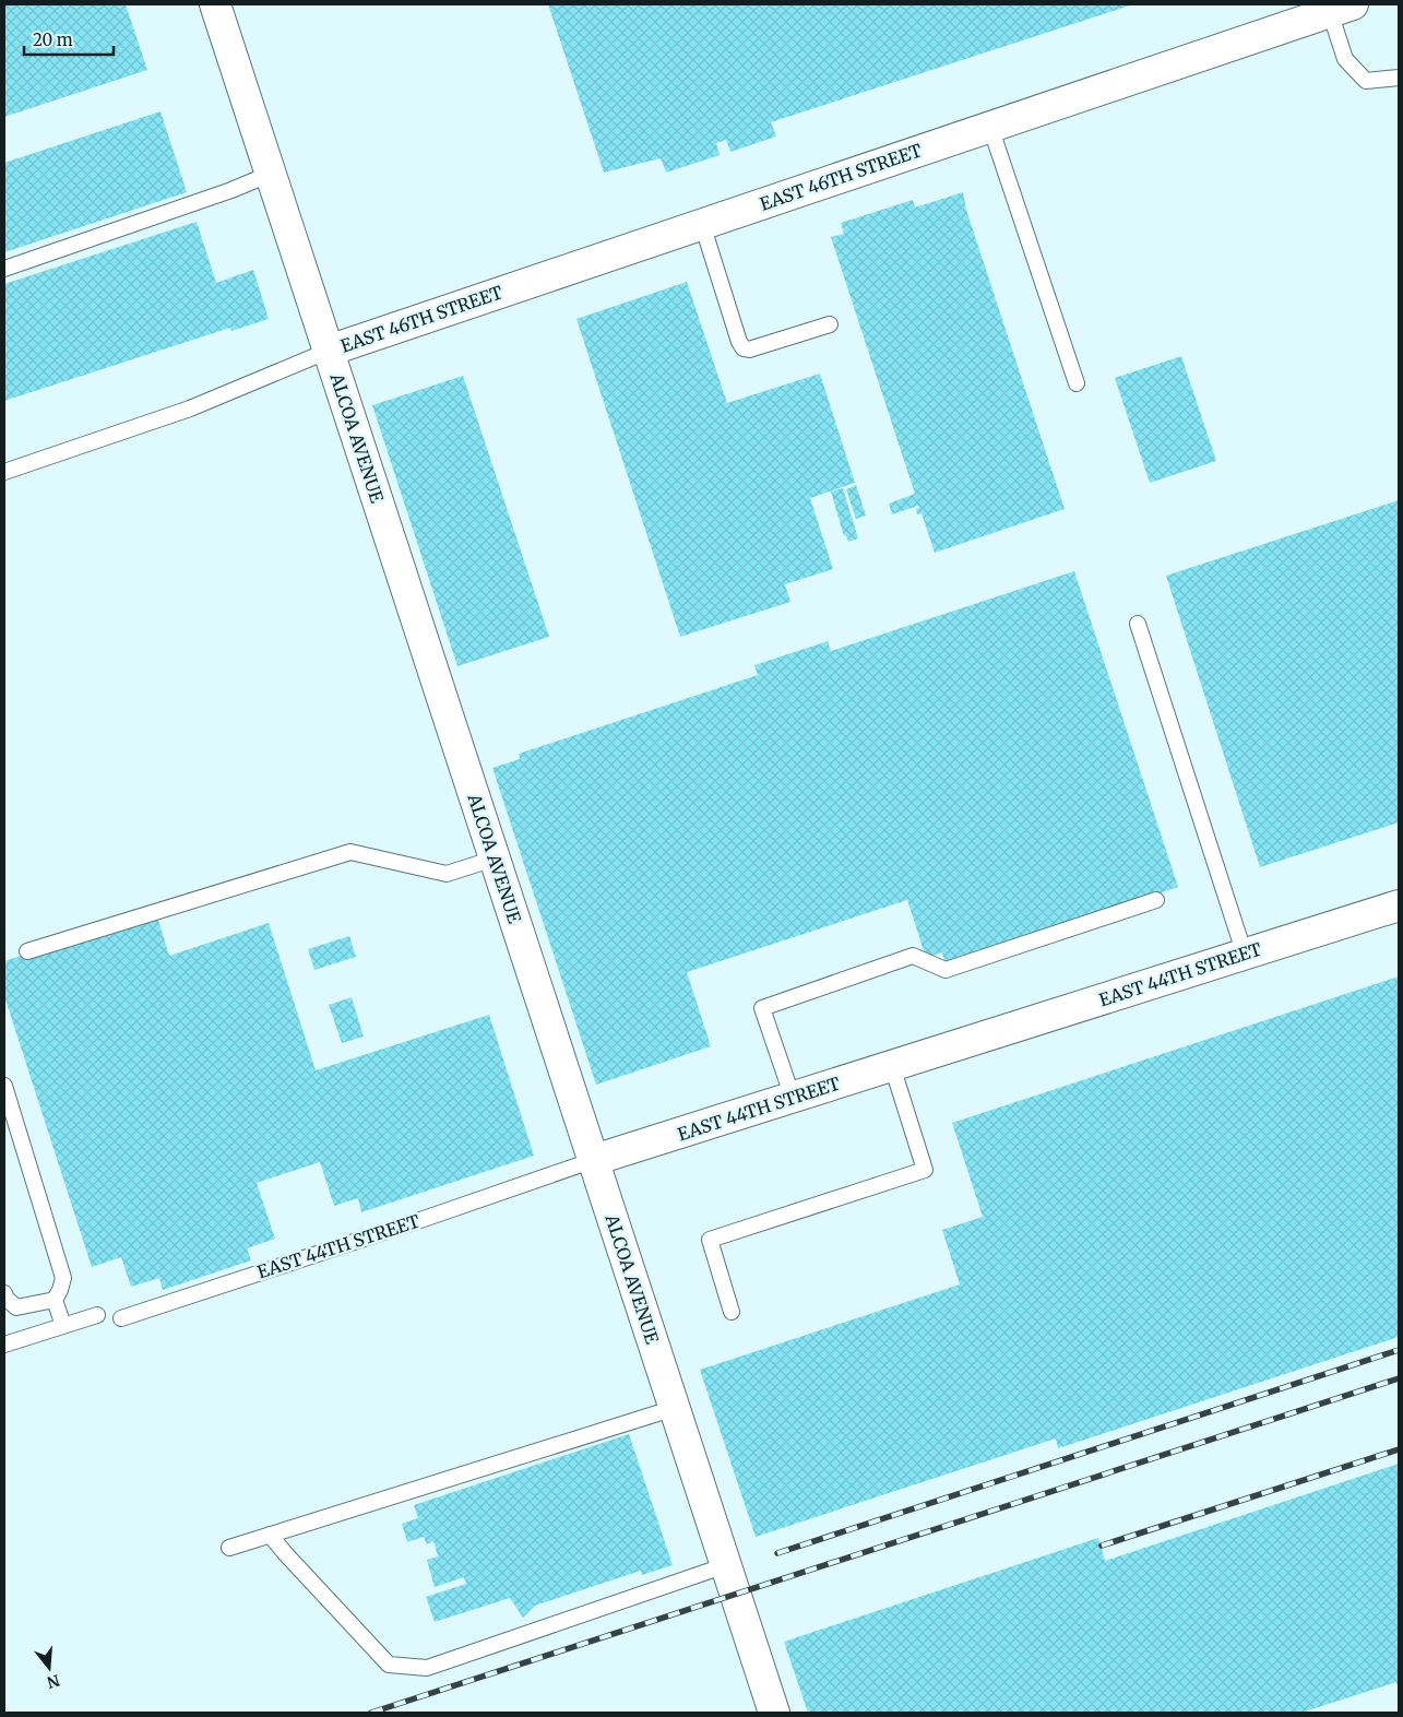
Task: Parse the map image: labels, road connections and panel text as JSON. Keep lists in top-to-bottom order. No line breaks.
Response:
{"streets":{"street":["EAST 46TH STREET","ALCOA AVENUE","EAST 44TH STREET"]},"crossings":[["EAST 46TH STREET","ALCOA AVENUE"],["ALCOA AVENUE","EAST 44TH STREET"]],"scale_bar":"20 m","north":"bottom"}
